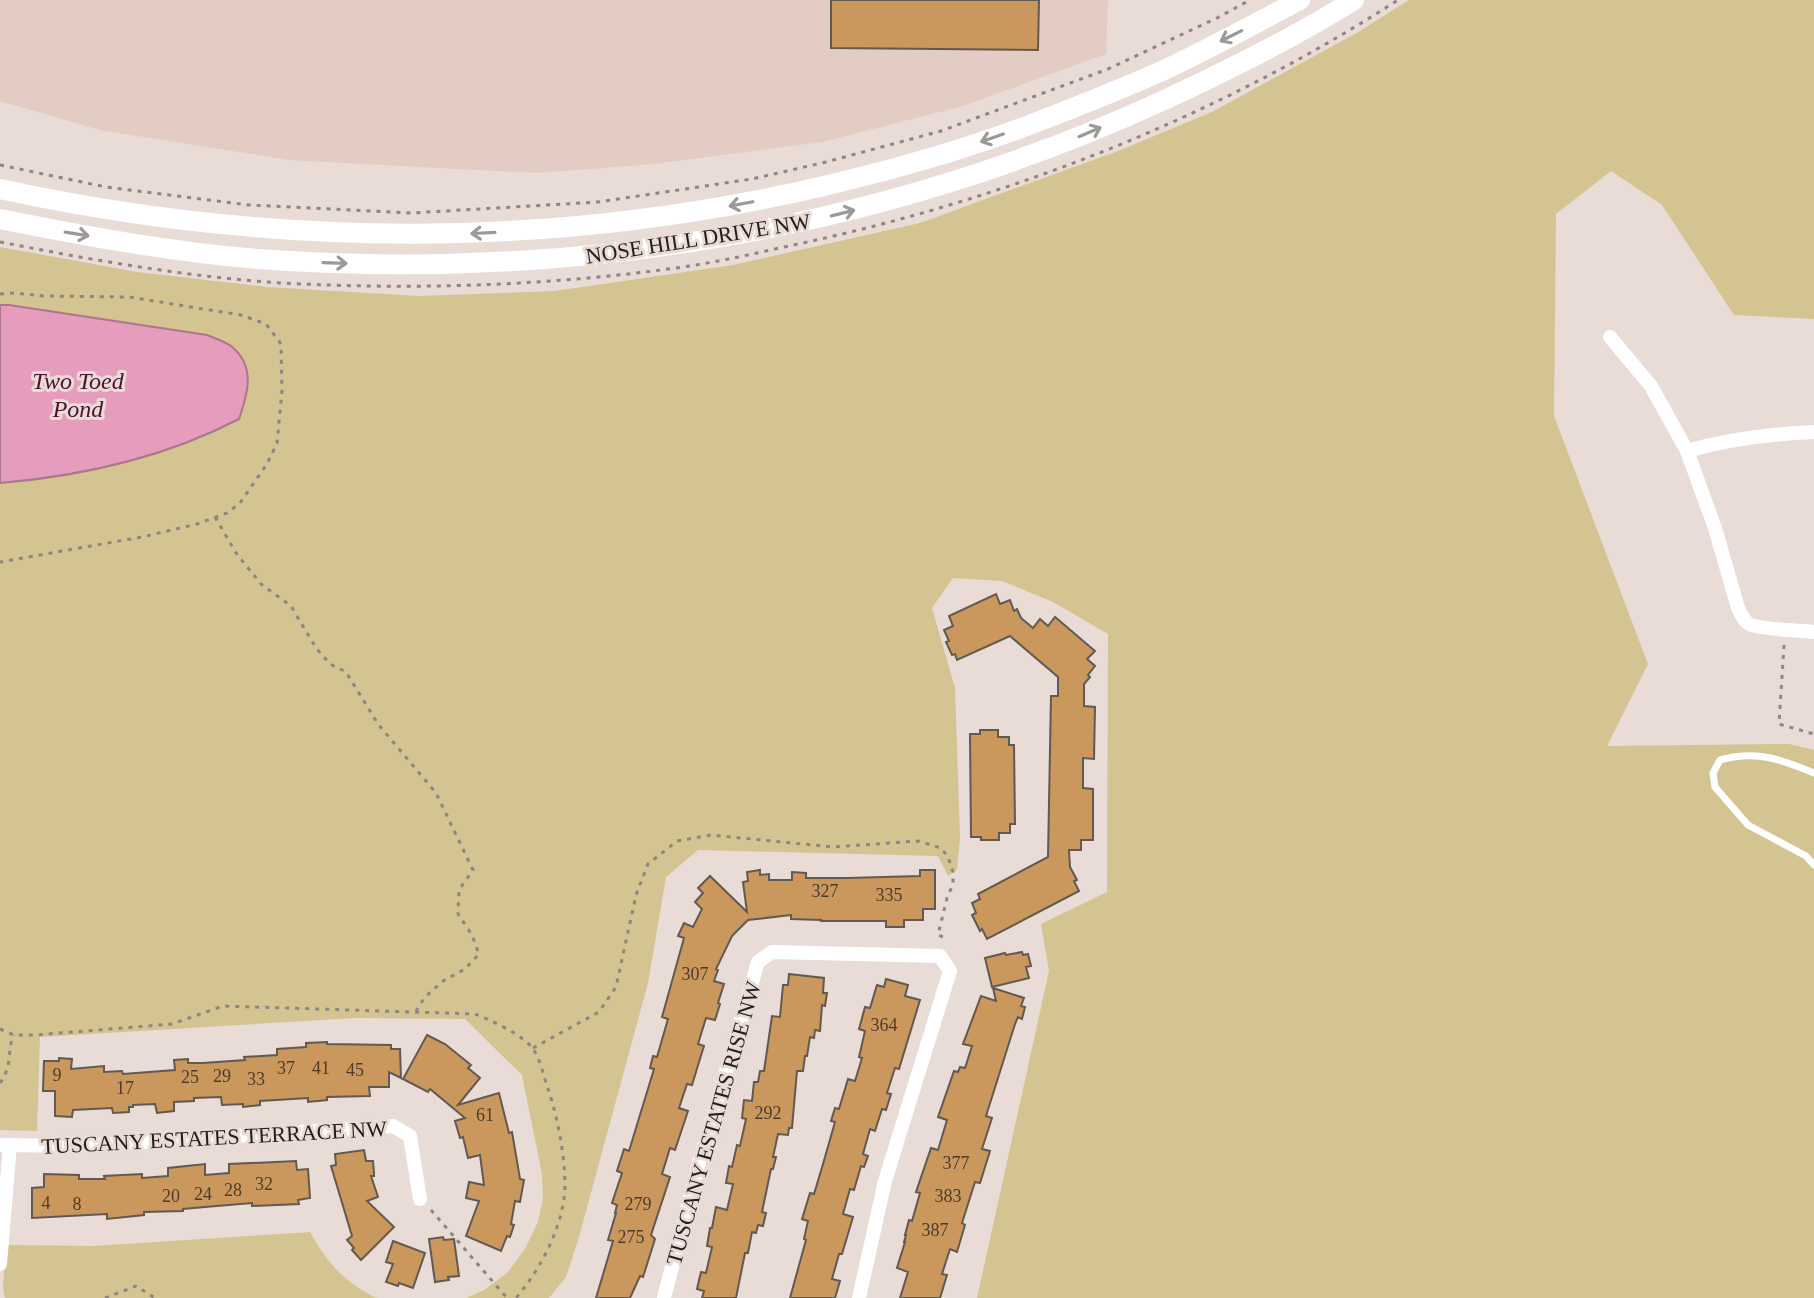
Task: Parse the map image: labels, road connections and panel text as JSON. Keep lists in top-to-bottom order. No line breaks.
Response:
{"streets":{"street":["NOSE HILL DRIVE NW","TUSCANY ESTATES RISE NW","TUSCANY ESTATES TERRACE NW"]},"water":["Two Toed Pond"],"house_numbers":["327","335","307","364","37","41","45","9","29","25","33","17","292","61","377","32","28","24","20","383","4","8","279","387","275"]}
